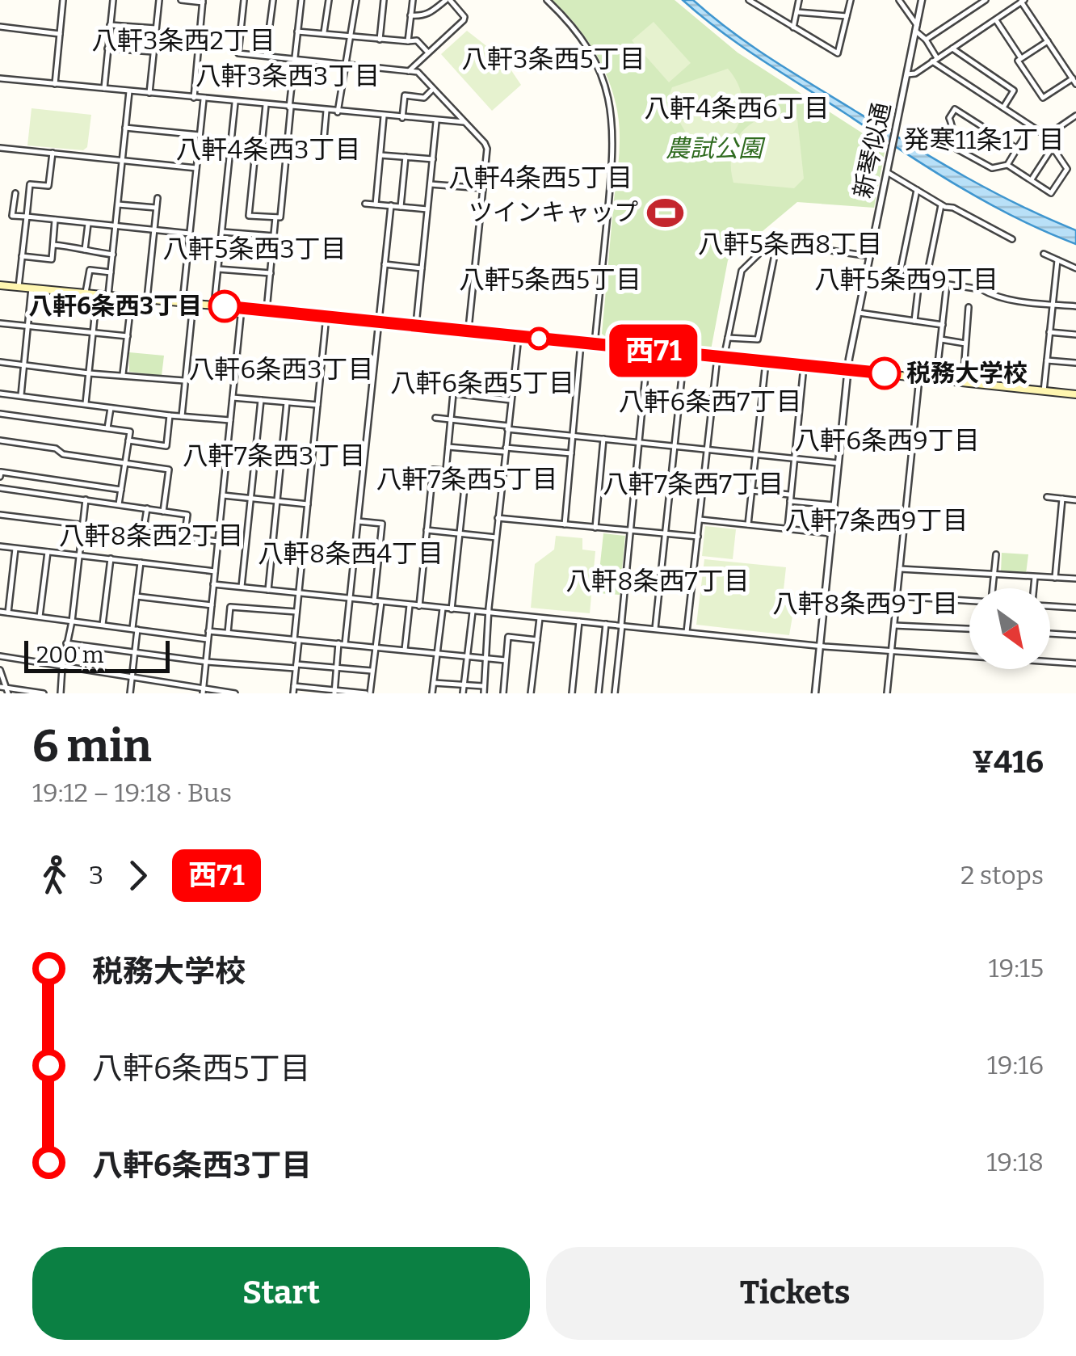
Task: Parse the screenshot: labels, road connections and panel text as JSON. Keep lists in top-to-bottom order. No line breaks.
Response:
{"streets":{"street":["新琴似通"]},"districts":["八軒3条西2丁目","八軒3条西5丁目","八軒3条西3丁目","八軒4条西6丁目","発寒11条1丁目","八軒4条西3丁目","八軒4条西5丁目","八軒5条西8丁目","八軒5条西3丁目","八軒5条西5丁目","八軒5条西9丁目","八軒6条西3丁目","八軒6条西5丁目","八軒6条西7丁目","八軒6条西9丁目","八軒7条西3丁目","八軒7条西5丁目","八軒7条西7丁目","八軒7条西9丁目","八軒8条西2丁目","八軒8条西4丁目","八軒8条西7丁目","八軒8条西9丁目"],"parks":["農試公園"],"places":{"sports":["ツインキャップ"],"other":["八軒6条西3丁目","税務大学校"]},"lines":["bus line 西71"],"scale_bar":"200 m","north":"bottom right","page":{"on_map":"西71","scale":"200 m","heading":["6 min","19:12 – 19:18 · Bus","¥416"],"legs":["3","西71","2 stops"],"list":[{"name":"税務大学校","value":"19:15"},{"name":"八軒6条西5丁目","value":"19:16"},{"name":"八軒6条西3丁目","value":"19:18"}],"buttons":["Start","Tickets"]}}
